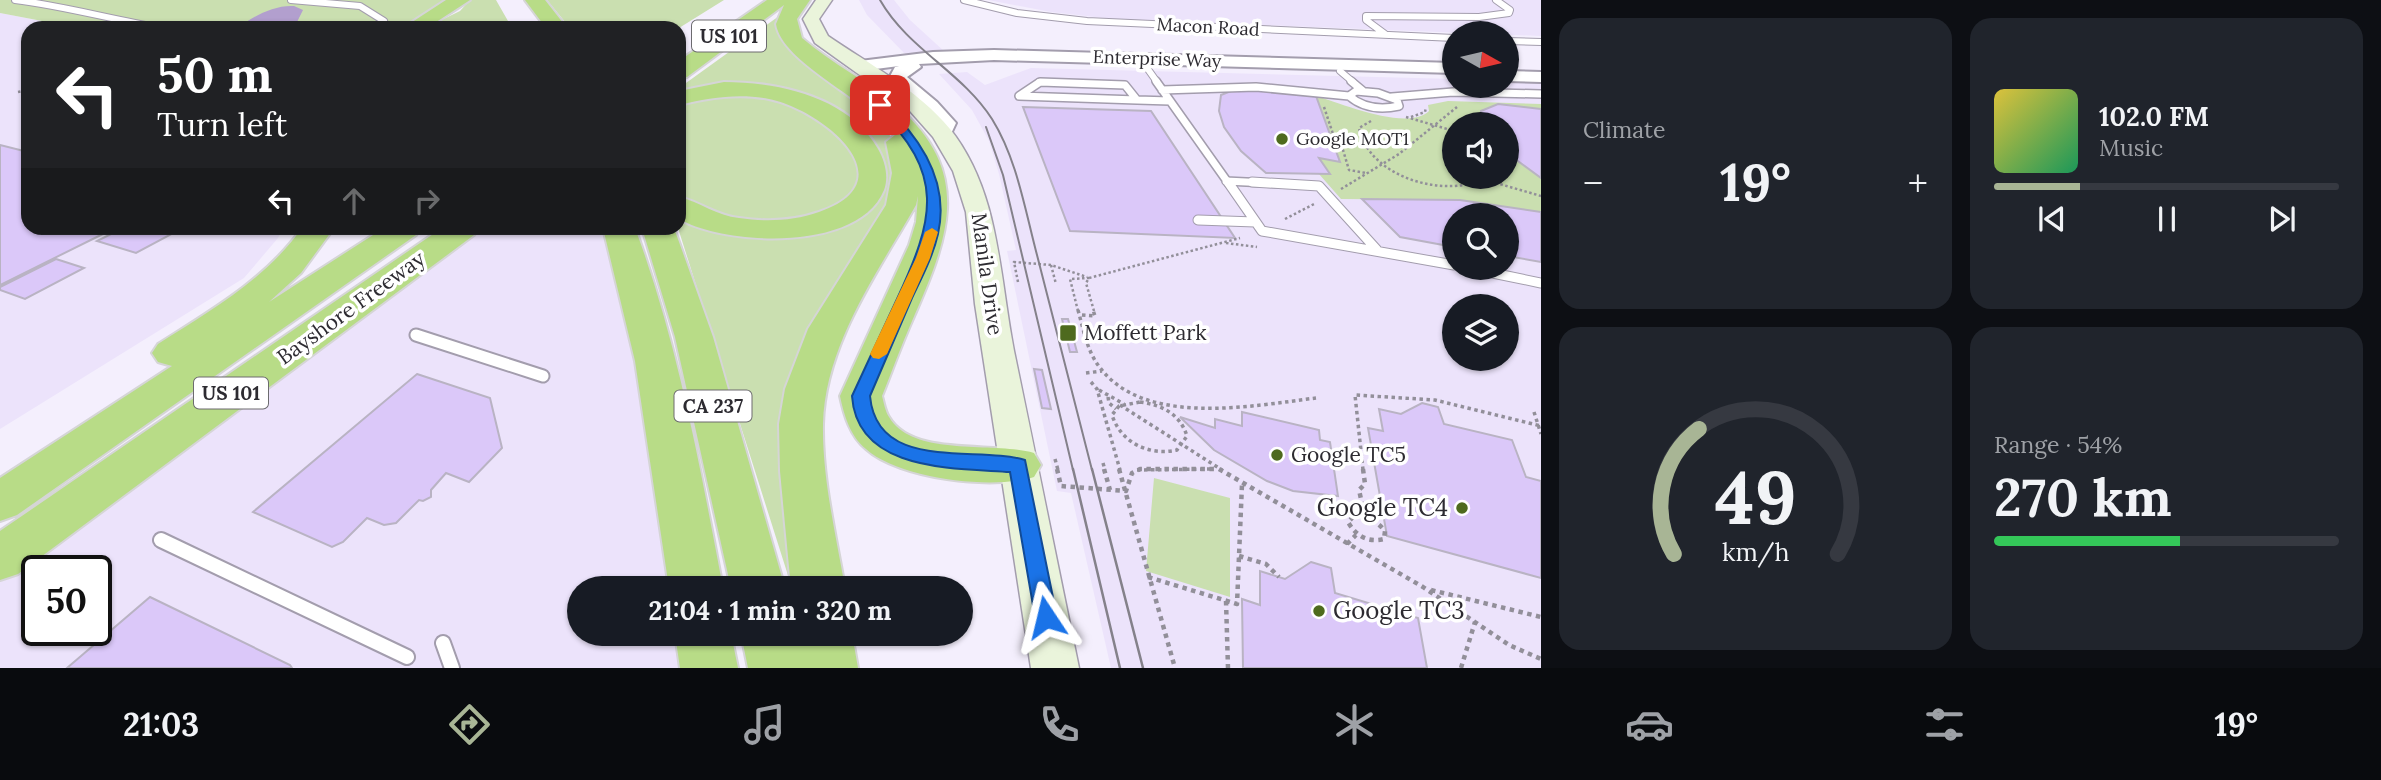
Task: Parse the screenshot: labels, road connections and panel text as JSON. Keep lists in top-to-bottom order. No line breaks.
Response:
{"streets":{"highway":["US 101","Bayshore Freeway","CA 237"],"main road":["Manila Drive"],"street":["Enterprise Way"],"lane":["Macon Road"]},"crossings":[["Enterprise Way","Manila Drive"]],"places":{"other":["Google MOT1","Google TC5","Google TC4","Google TC3"],"transit":["Moffett Park"]},"north":"right","page":{"tile":["Climate",["Range · 54%","270 km"]],"turn":["50 m","Turn left"],"song":["102.0 FM","Music"],"heat":["−","19°","+"],"limit":"50","trip":"21:04 · 1 min · 320 m","tabs":["21:03","19°"],"gauge":["49","km/h"]}}
